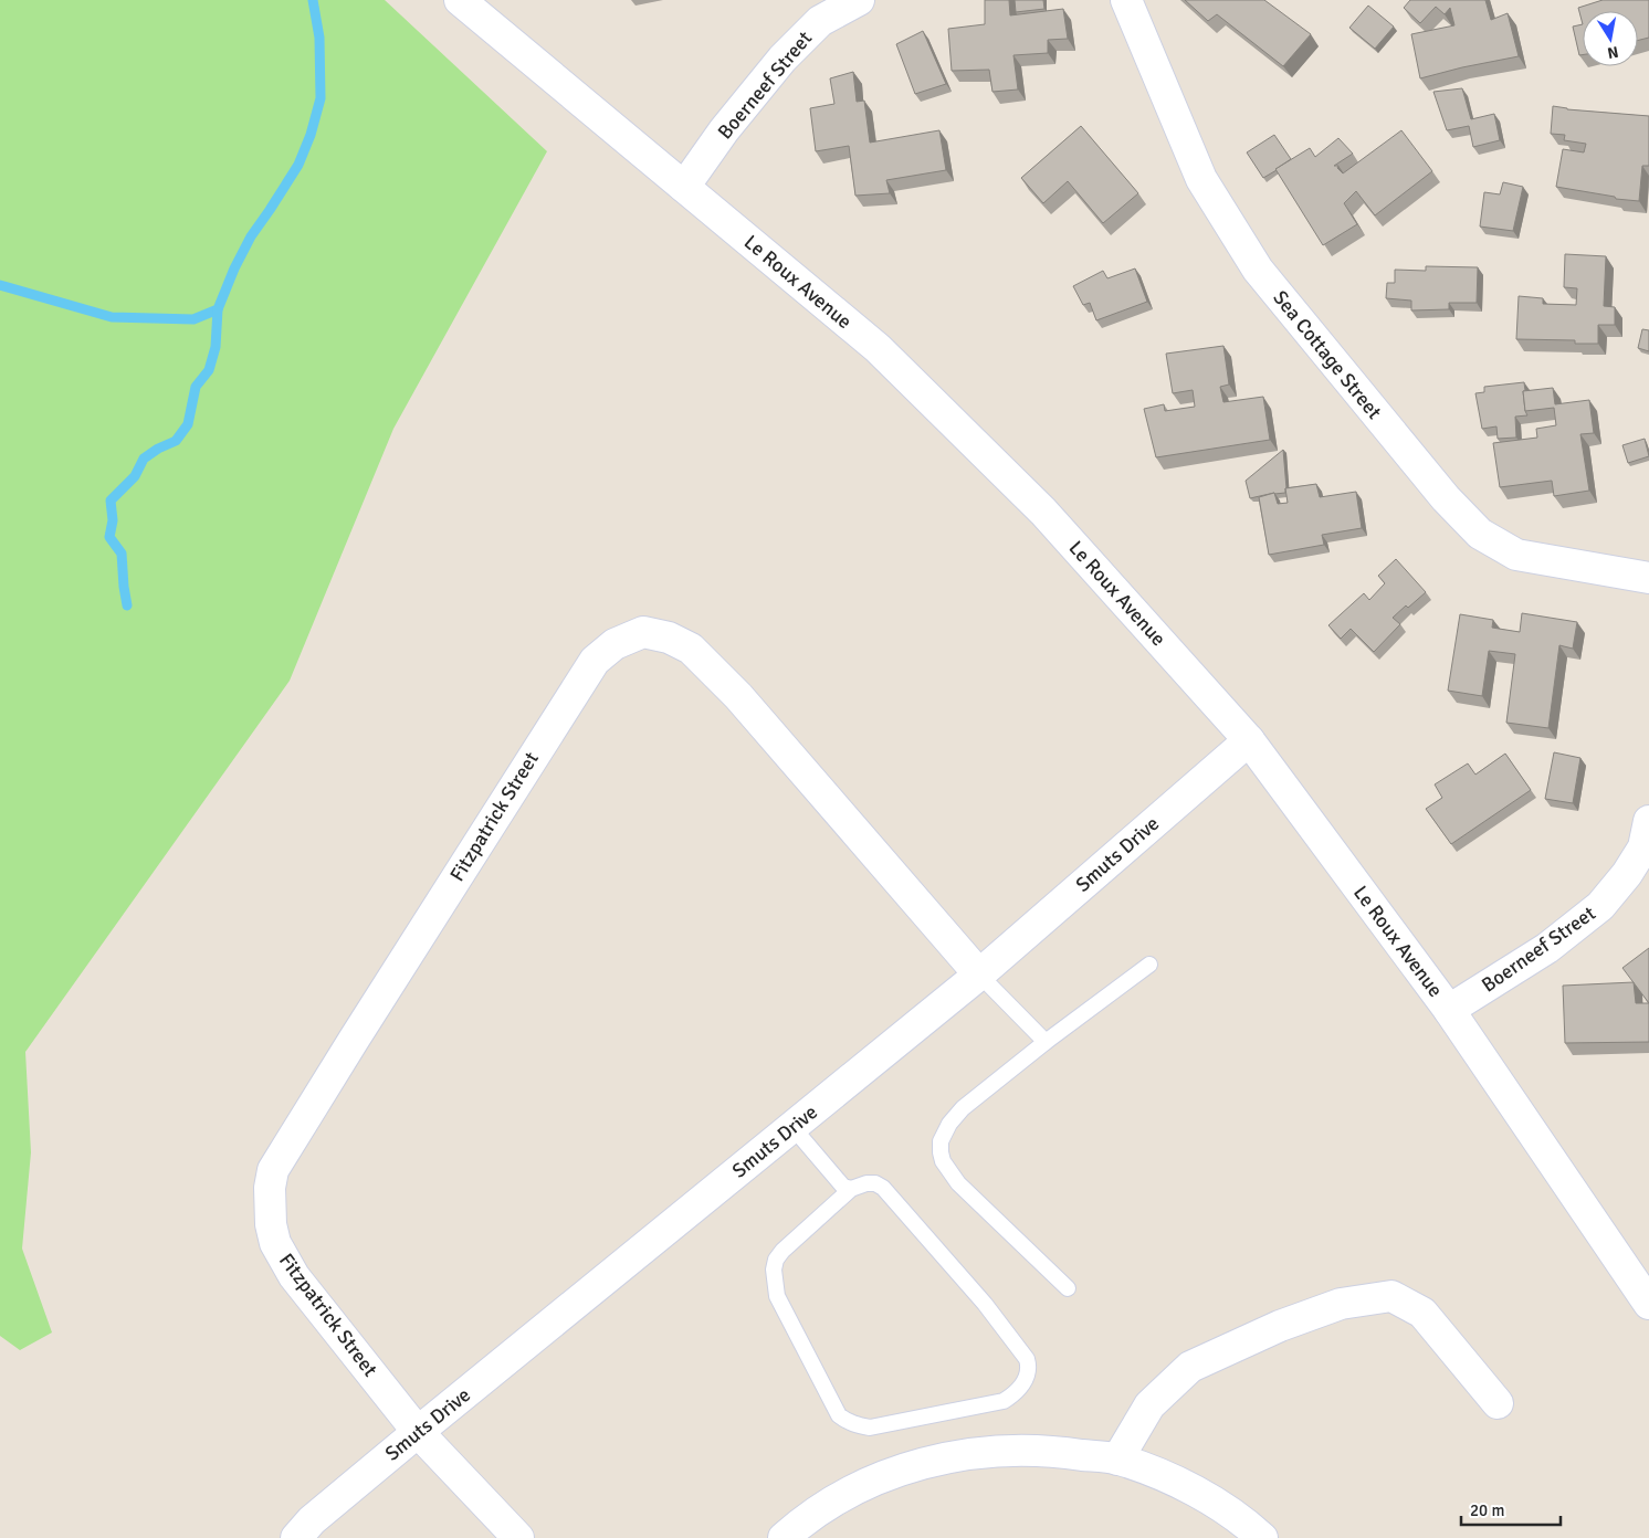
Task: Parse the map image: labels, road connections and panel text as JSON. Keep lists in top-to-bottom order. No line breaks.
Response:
{"streets":{"street":["Boerneef Street","Le Roux Avenue","Sea Cottage Street","Fitzpatrick Street","Smuts Drive"]},"crossings":[["Boerneef Street","Le Roux Avenue"],["Le Roux Avenue","Smuts Drive"],["Fitzpatrick Street","Smuts Drive"]],"scale_bar":"20 m","north":"bottom"}
